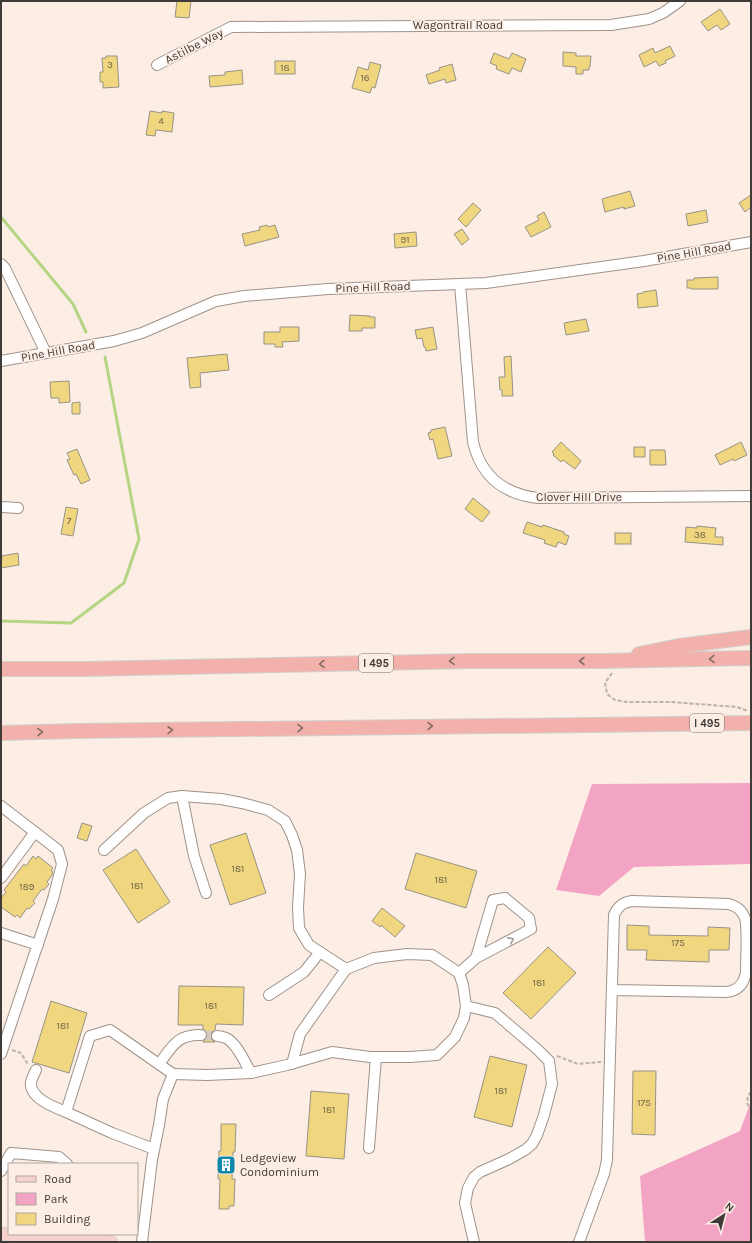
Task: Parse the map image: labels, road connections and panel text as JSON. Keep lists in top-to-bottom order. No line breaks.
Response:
{"streets":{"highway":["I 495"],"street":["Wagontrail Road","Astilbe Way","Pine Hill Road","Clover Hill Drive"]},"crossings":[["Wagontrail Road","Astilbe Way"],["Pine Hill Road","Clover Hill Drive"]],"places":{"building":["Ledgeview Condominium"]},"house_numbers":["3","18","16","4","91","7","38","181","181","181","189","175","181","181","181","181","175","181"],"legend":["Road","Park","Building"],"north":"top right"}
